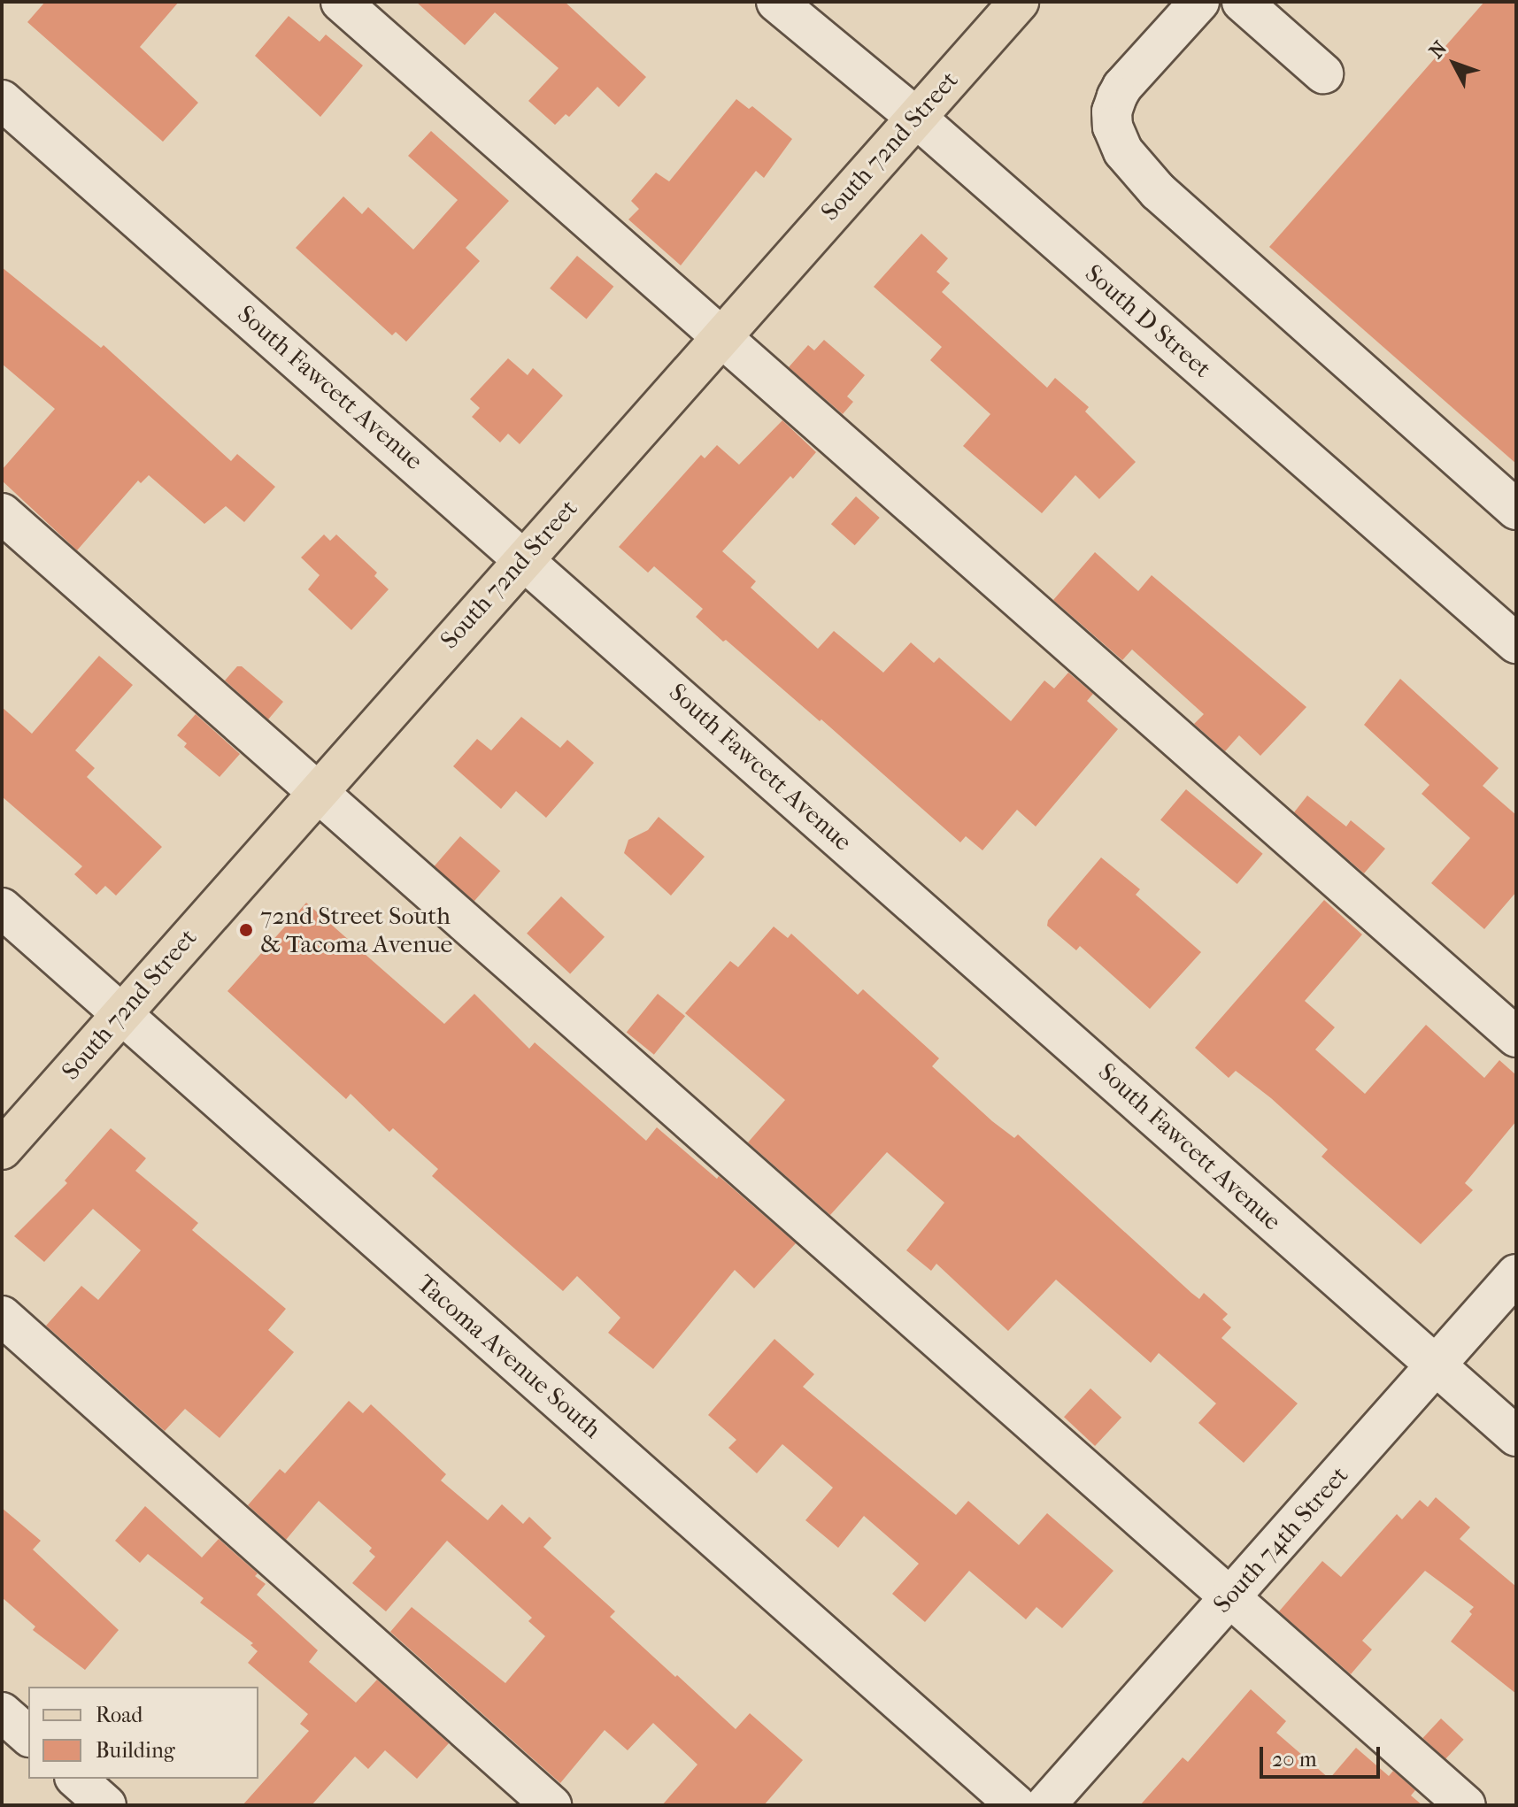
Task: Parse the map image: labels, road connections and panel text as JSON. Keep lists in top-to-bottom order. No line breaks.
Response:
{"streets":{"main road":["South 72nd Street"],"street":["South D Street","South Fawcett Avenue","Tacoma Avenue South","South 74th Street"]},"crossings":[["South 72nd Street","South D Street"],["South 72nd Street","South Fawcett Avenue"],["South 72nd Street","Tacoma Avenue South"],["South Fawcett Avenue","South 74th Street"]],"places":["72nd Street South & Tacoma Avenue"],"legend":["Road","Building"],"scale_bar":"20 m","north":"top left"}
